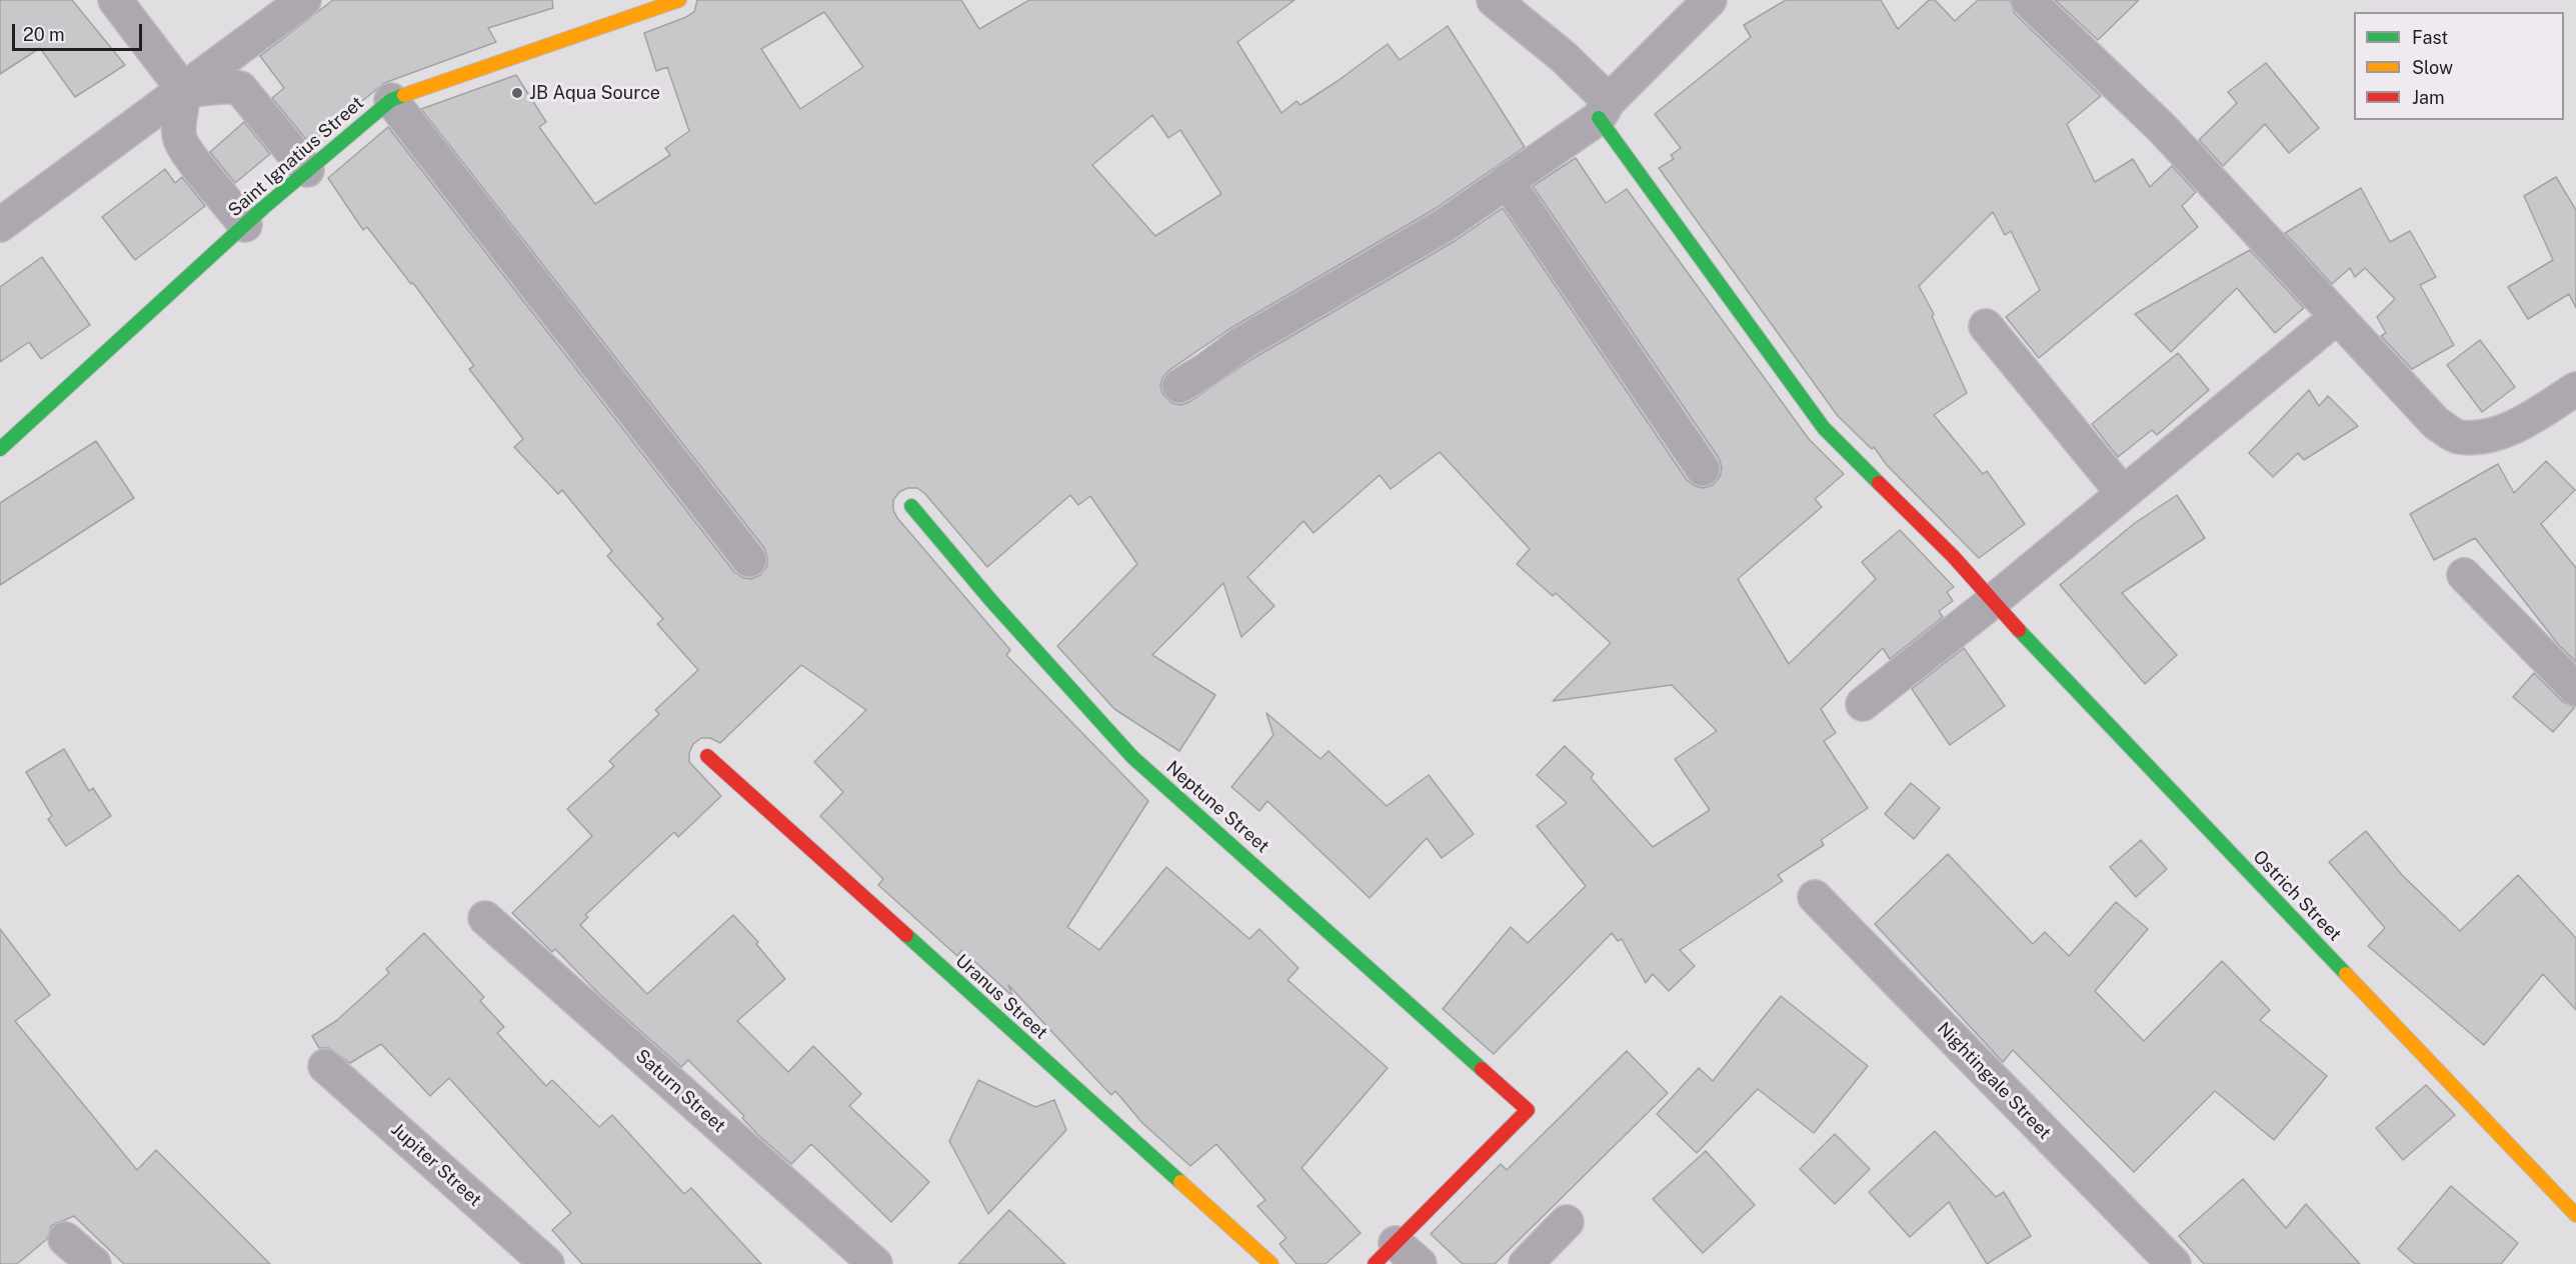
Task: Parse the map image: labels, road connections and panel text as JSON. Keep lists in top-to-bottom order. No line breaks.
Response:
{"streets":{"street":["Saint Ignatius Street","Neptune Street","Ostrich Street","Uranus Street","Nightingale Street","Saturn Street","Jupiter Street"]},"places":["JB Aqua Source"],"legend":["Fast","Slow","Jam"],"scale_bar":"20 m"}
